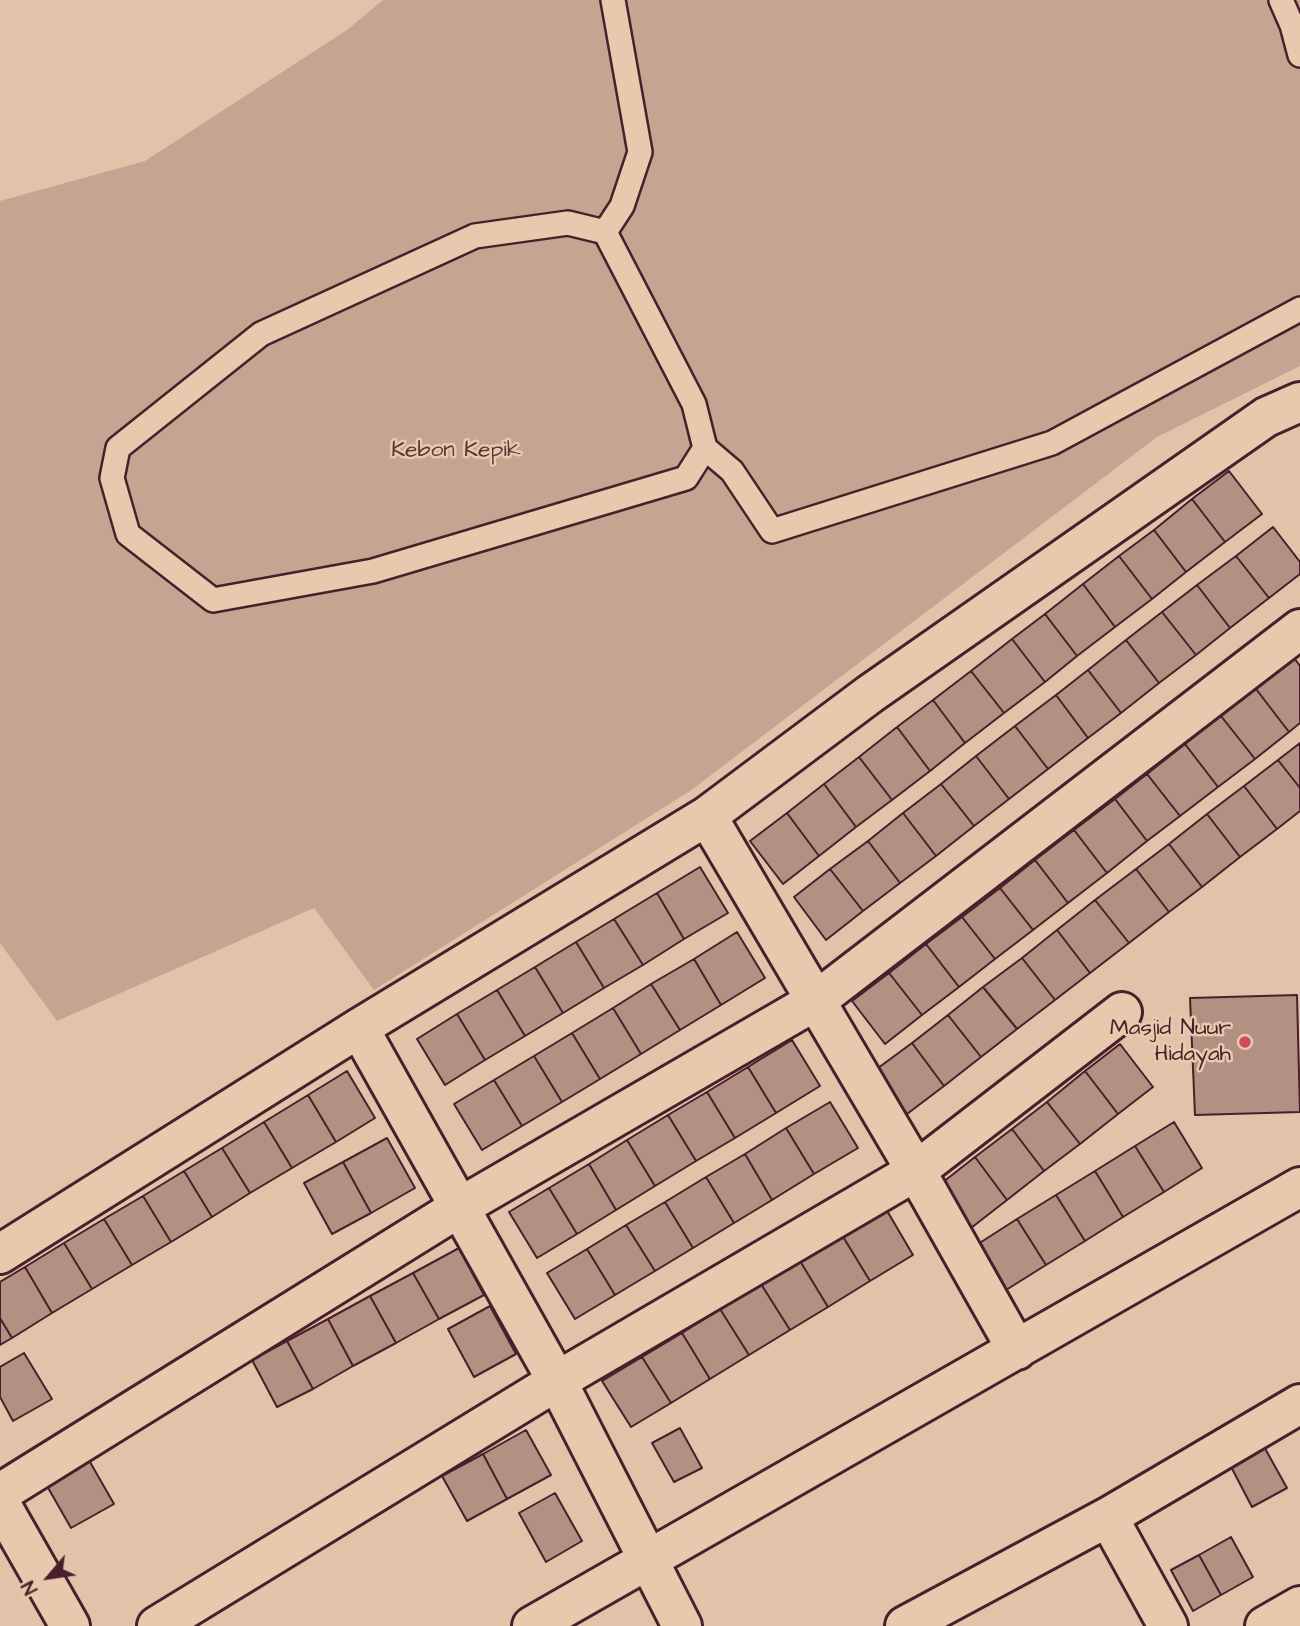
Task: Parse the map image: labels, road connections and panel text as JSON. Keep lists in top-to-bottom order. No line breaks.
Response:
{"parks":["Kebon Kepik"],"places":["Masjid Nuur Hidayah"],"north":"bottom left"}
